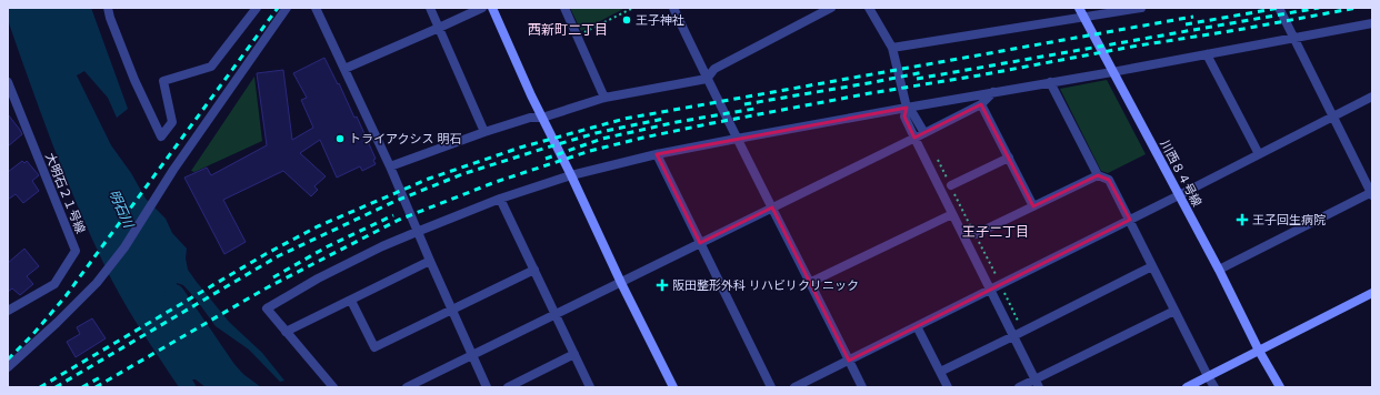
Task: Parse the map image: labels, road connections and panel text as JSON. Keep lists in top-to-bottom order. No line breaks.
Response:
{"streets":{"street":["川西８４号線","大明石２１号線"]},"districts":["西新町二丁目","王子二丁目"],"water":["明石川"],"places":{"other":["王子神社","トライアクシス 明石"],"health":["王子回生病院","阪田整形外科 リハビリクリニック"]}}
